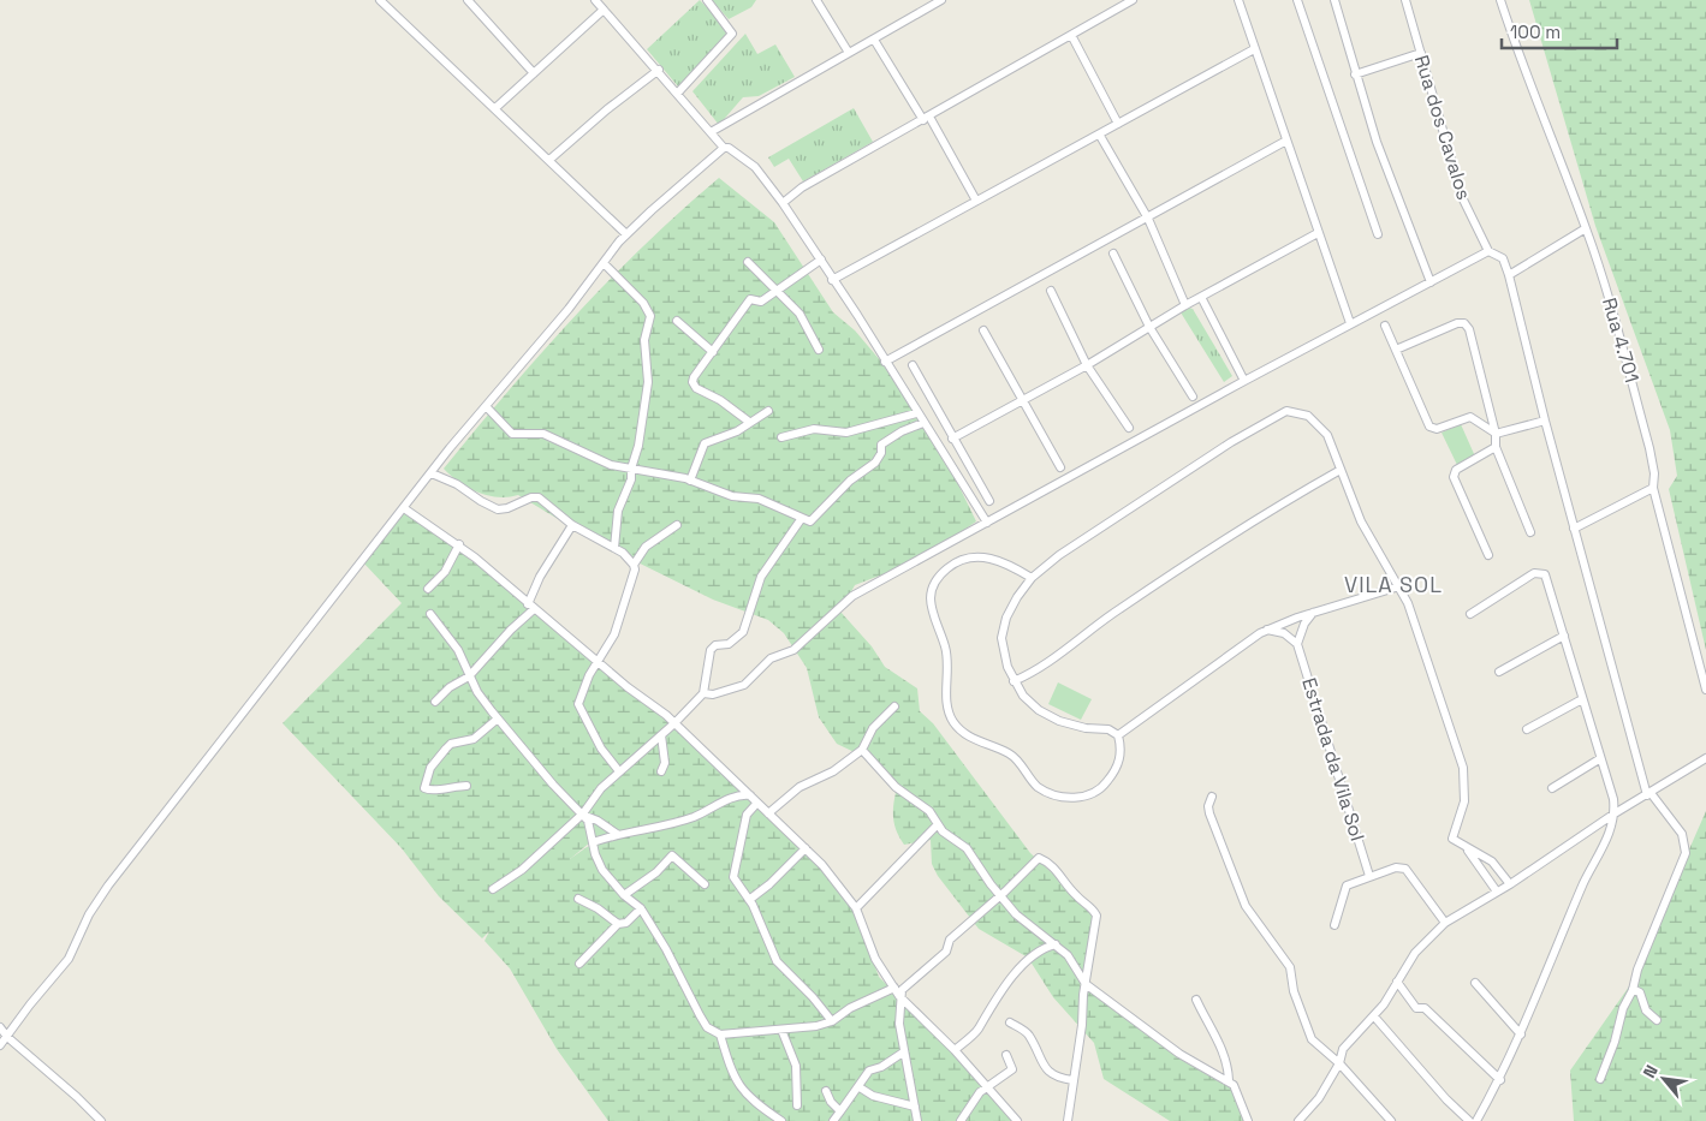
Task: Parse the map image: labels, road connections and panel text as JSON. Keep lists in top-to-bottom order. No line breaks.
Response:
{"streets":{"street":["Rua dos Cavalos","Rua 4.701","Estrada da Vila Sol"]},"districts":["VILA SOL"],"scale_bar":"100 m","north":"top left"}
